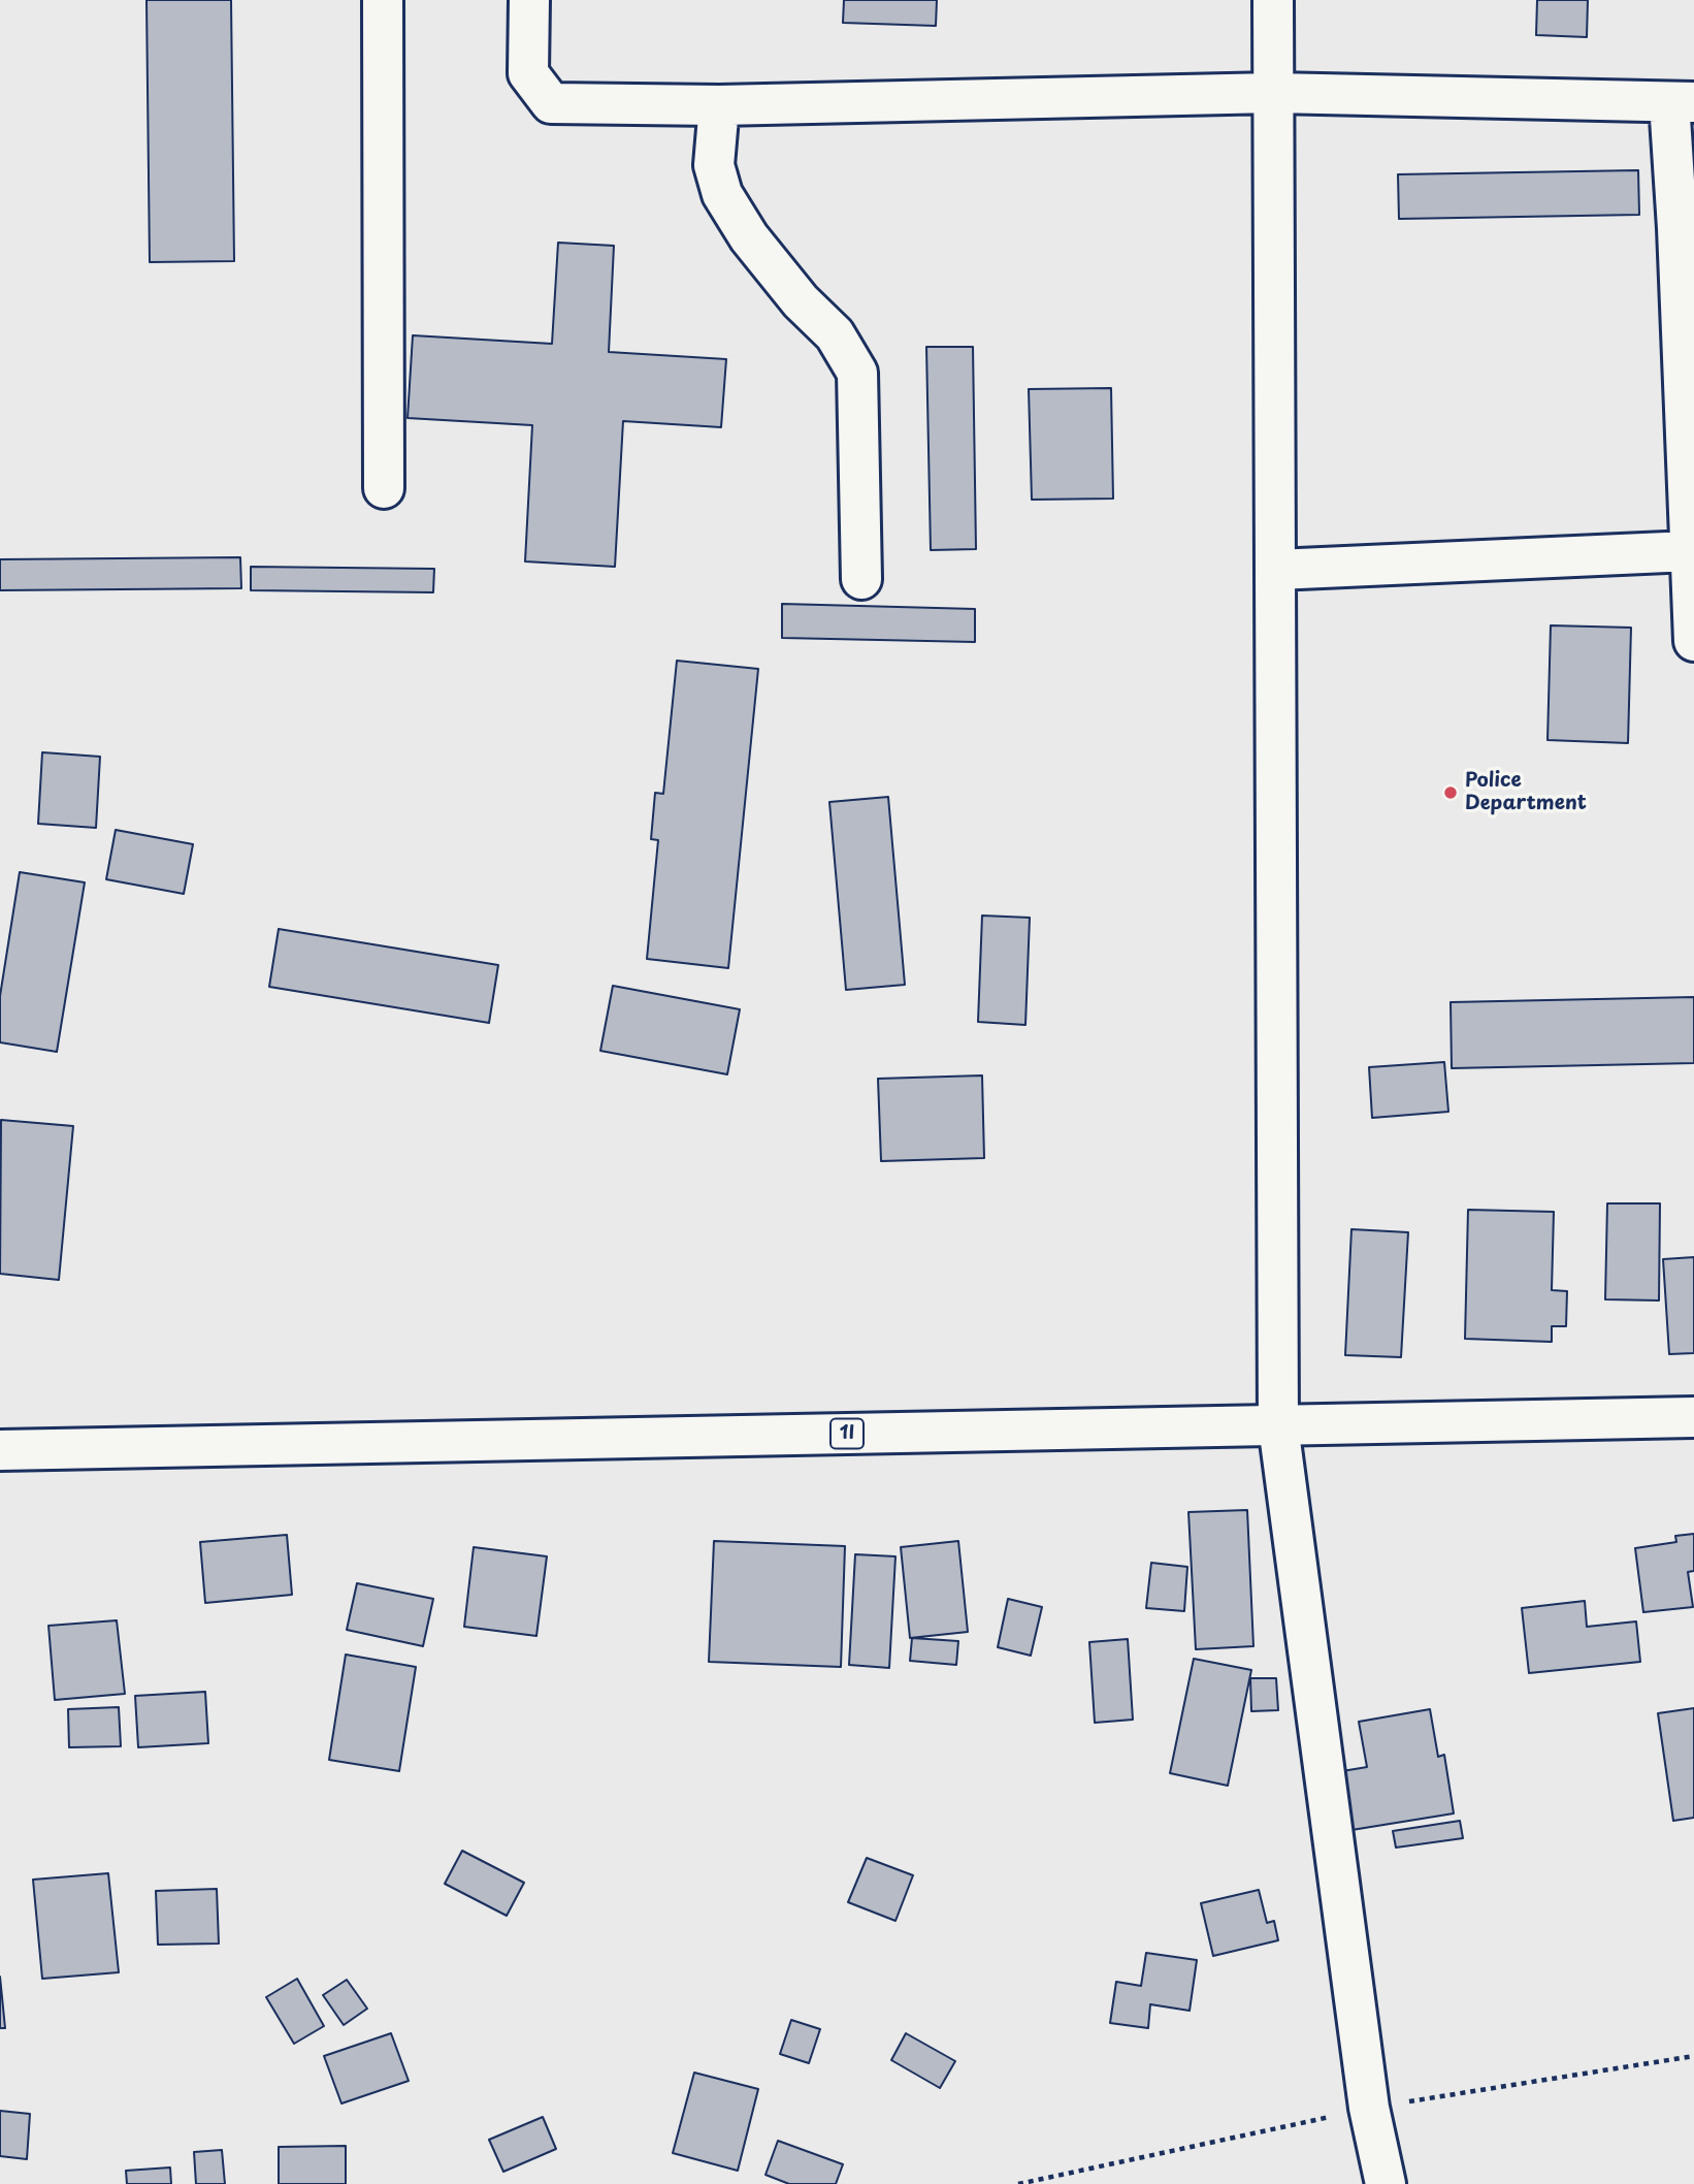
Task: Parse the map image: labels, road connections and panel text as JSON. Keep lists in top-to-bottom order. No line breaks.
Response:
{"streets":{"main road":["1I"]},"places":["Police Department"]}
